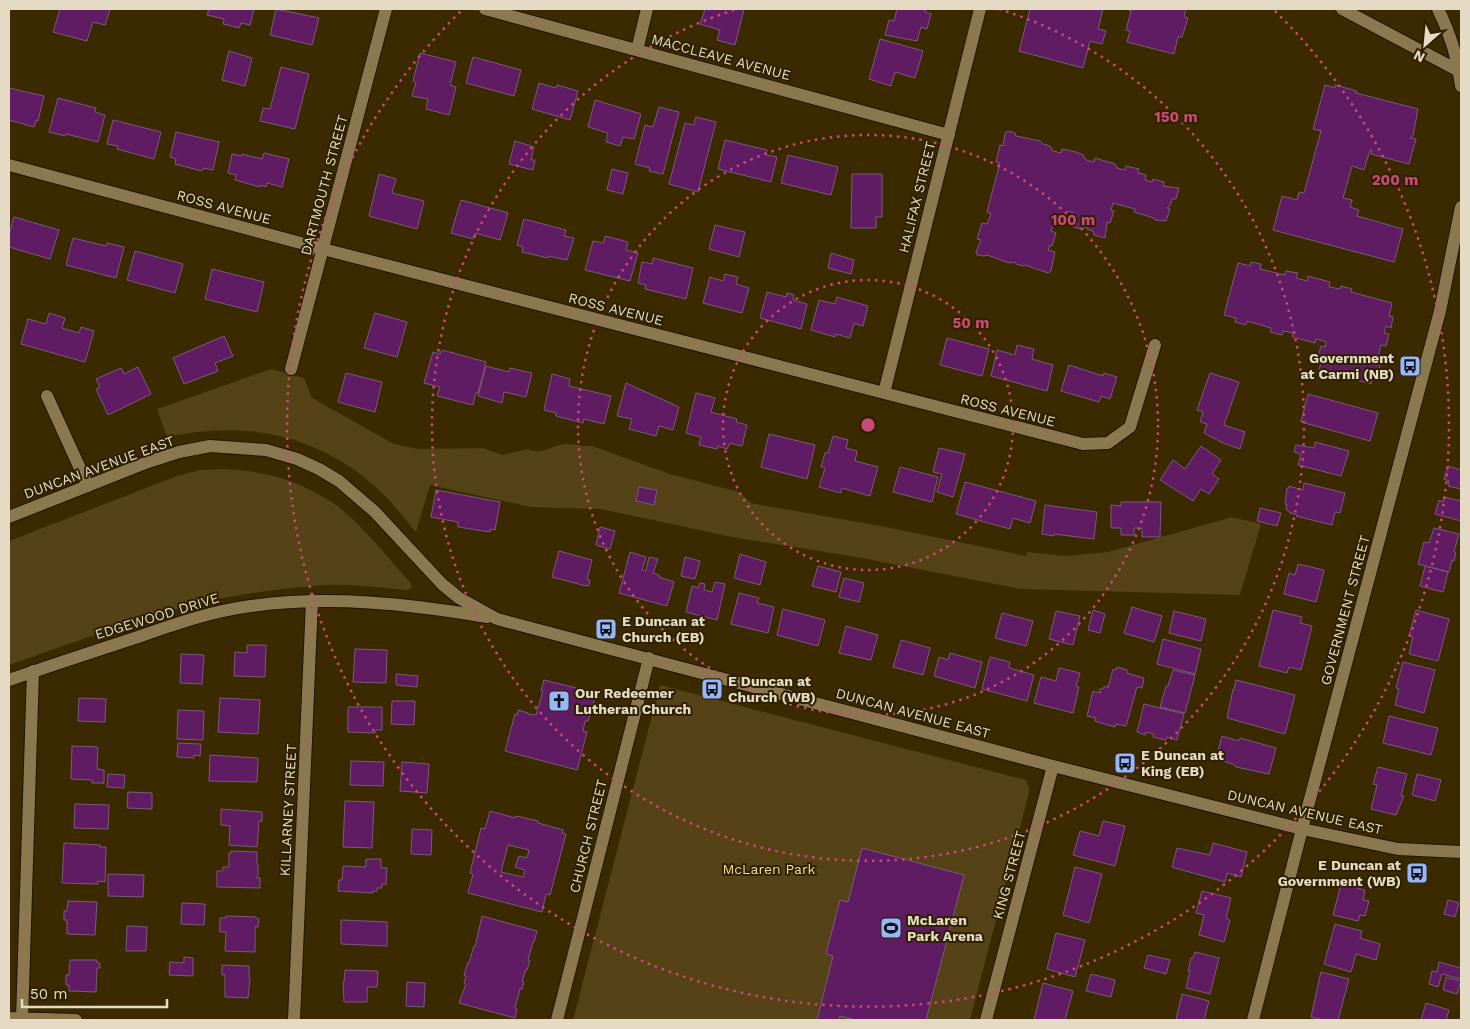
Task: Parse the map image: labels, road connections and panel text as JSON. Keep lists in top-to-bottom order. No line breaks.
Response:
{"streets":{"street":["MACCLEAVE AVENUE","DARTMOUTH STREET","HALIFAX STREET","ROSS AVENUE","DUNCAN AVENUE EAST","GOVERNMENT STREET","EDGEWOOD DRIVE","KILLARNEY STREET","CHURCH STREET","KING STREET"]},"crossings":[["MACCLEAVE AVENUE","HALIFAX STREET"],["DARTMOUTH STREET","ROSS AVENUE"],["HALIFAX STREET","ROSS AVENUE"],["DUNCAN AVENUE EAST","GOVERNMENT STREET"],["DUNCAN AVENUE EAST","EDGEWOOD DRIVE"],["DUNCAN AVENUE EAST","CHURCH STREET"],["DUNCAN AVENUE EAST","KING STREET"],["EDGEWOOD DRIVE","KILLARNEY STREET"]],"parks":["McLaren Park"],"places":{"bus stop":["Government at Carmi (NB)","E Duncan at Church (EB)","E Duncan at Church (WB)","E Duncan at King (EB)","E Duncan at Government (WB)"],"church":["Our Redeemer Lutheran Church"],"sports":["McLaren Park Arena"]},"scale_bar":"50 m","north":"bottom left","rings":["150 m","200 m","100 m","50 m"]}
